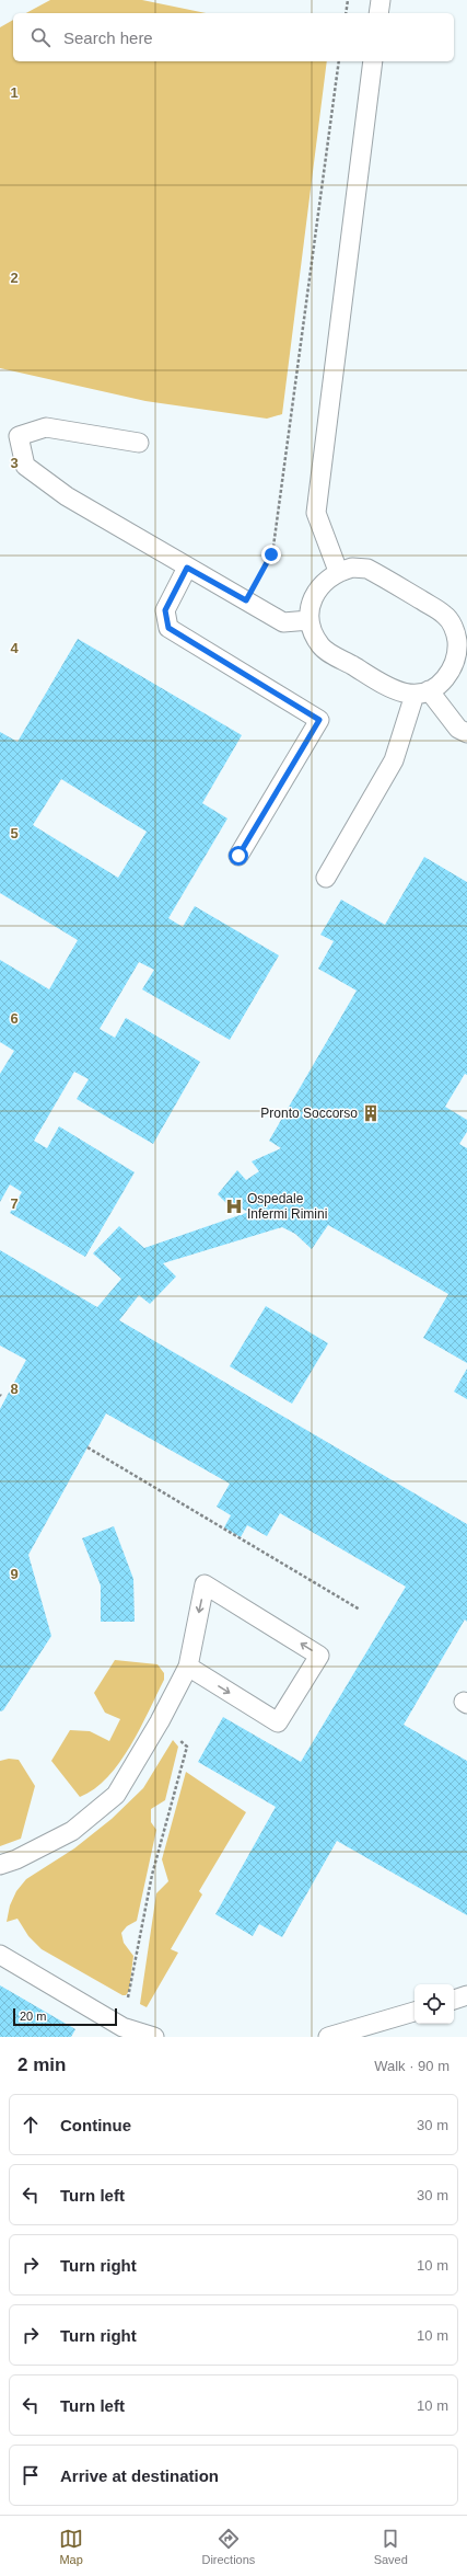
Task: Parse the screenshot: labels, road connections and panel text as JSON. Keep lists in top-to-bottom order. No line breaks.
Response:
{"places":{"building":["Pronto Soccorso"],"hospital":["Ospedale Infermi Rimini"]},"scale_bar":"20 m","page":{"search":"Search here","scale":"20 m","heading":["2 min","Walk · 90 m"],"list":[["Continue","30 m"],["Turn left","30 m"],["Turn right","10 m"],["Turn right","10 m"],["Turn left","10 m"],"Arrive at destination"],"nav":["Map","Directions","Saved"]},"grid":{"rows":["1","2","3","4","5","6","7","8","9"]}}
